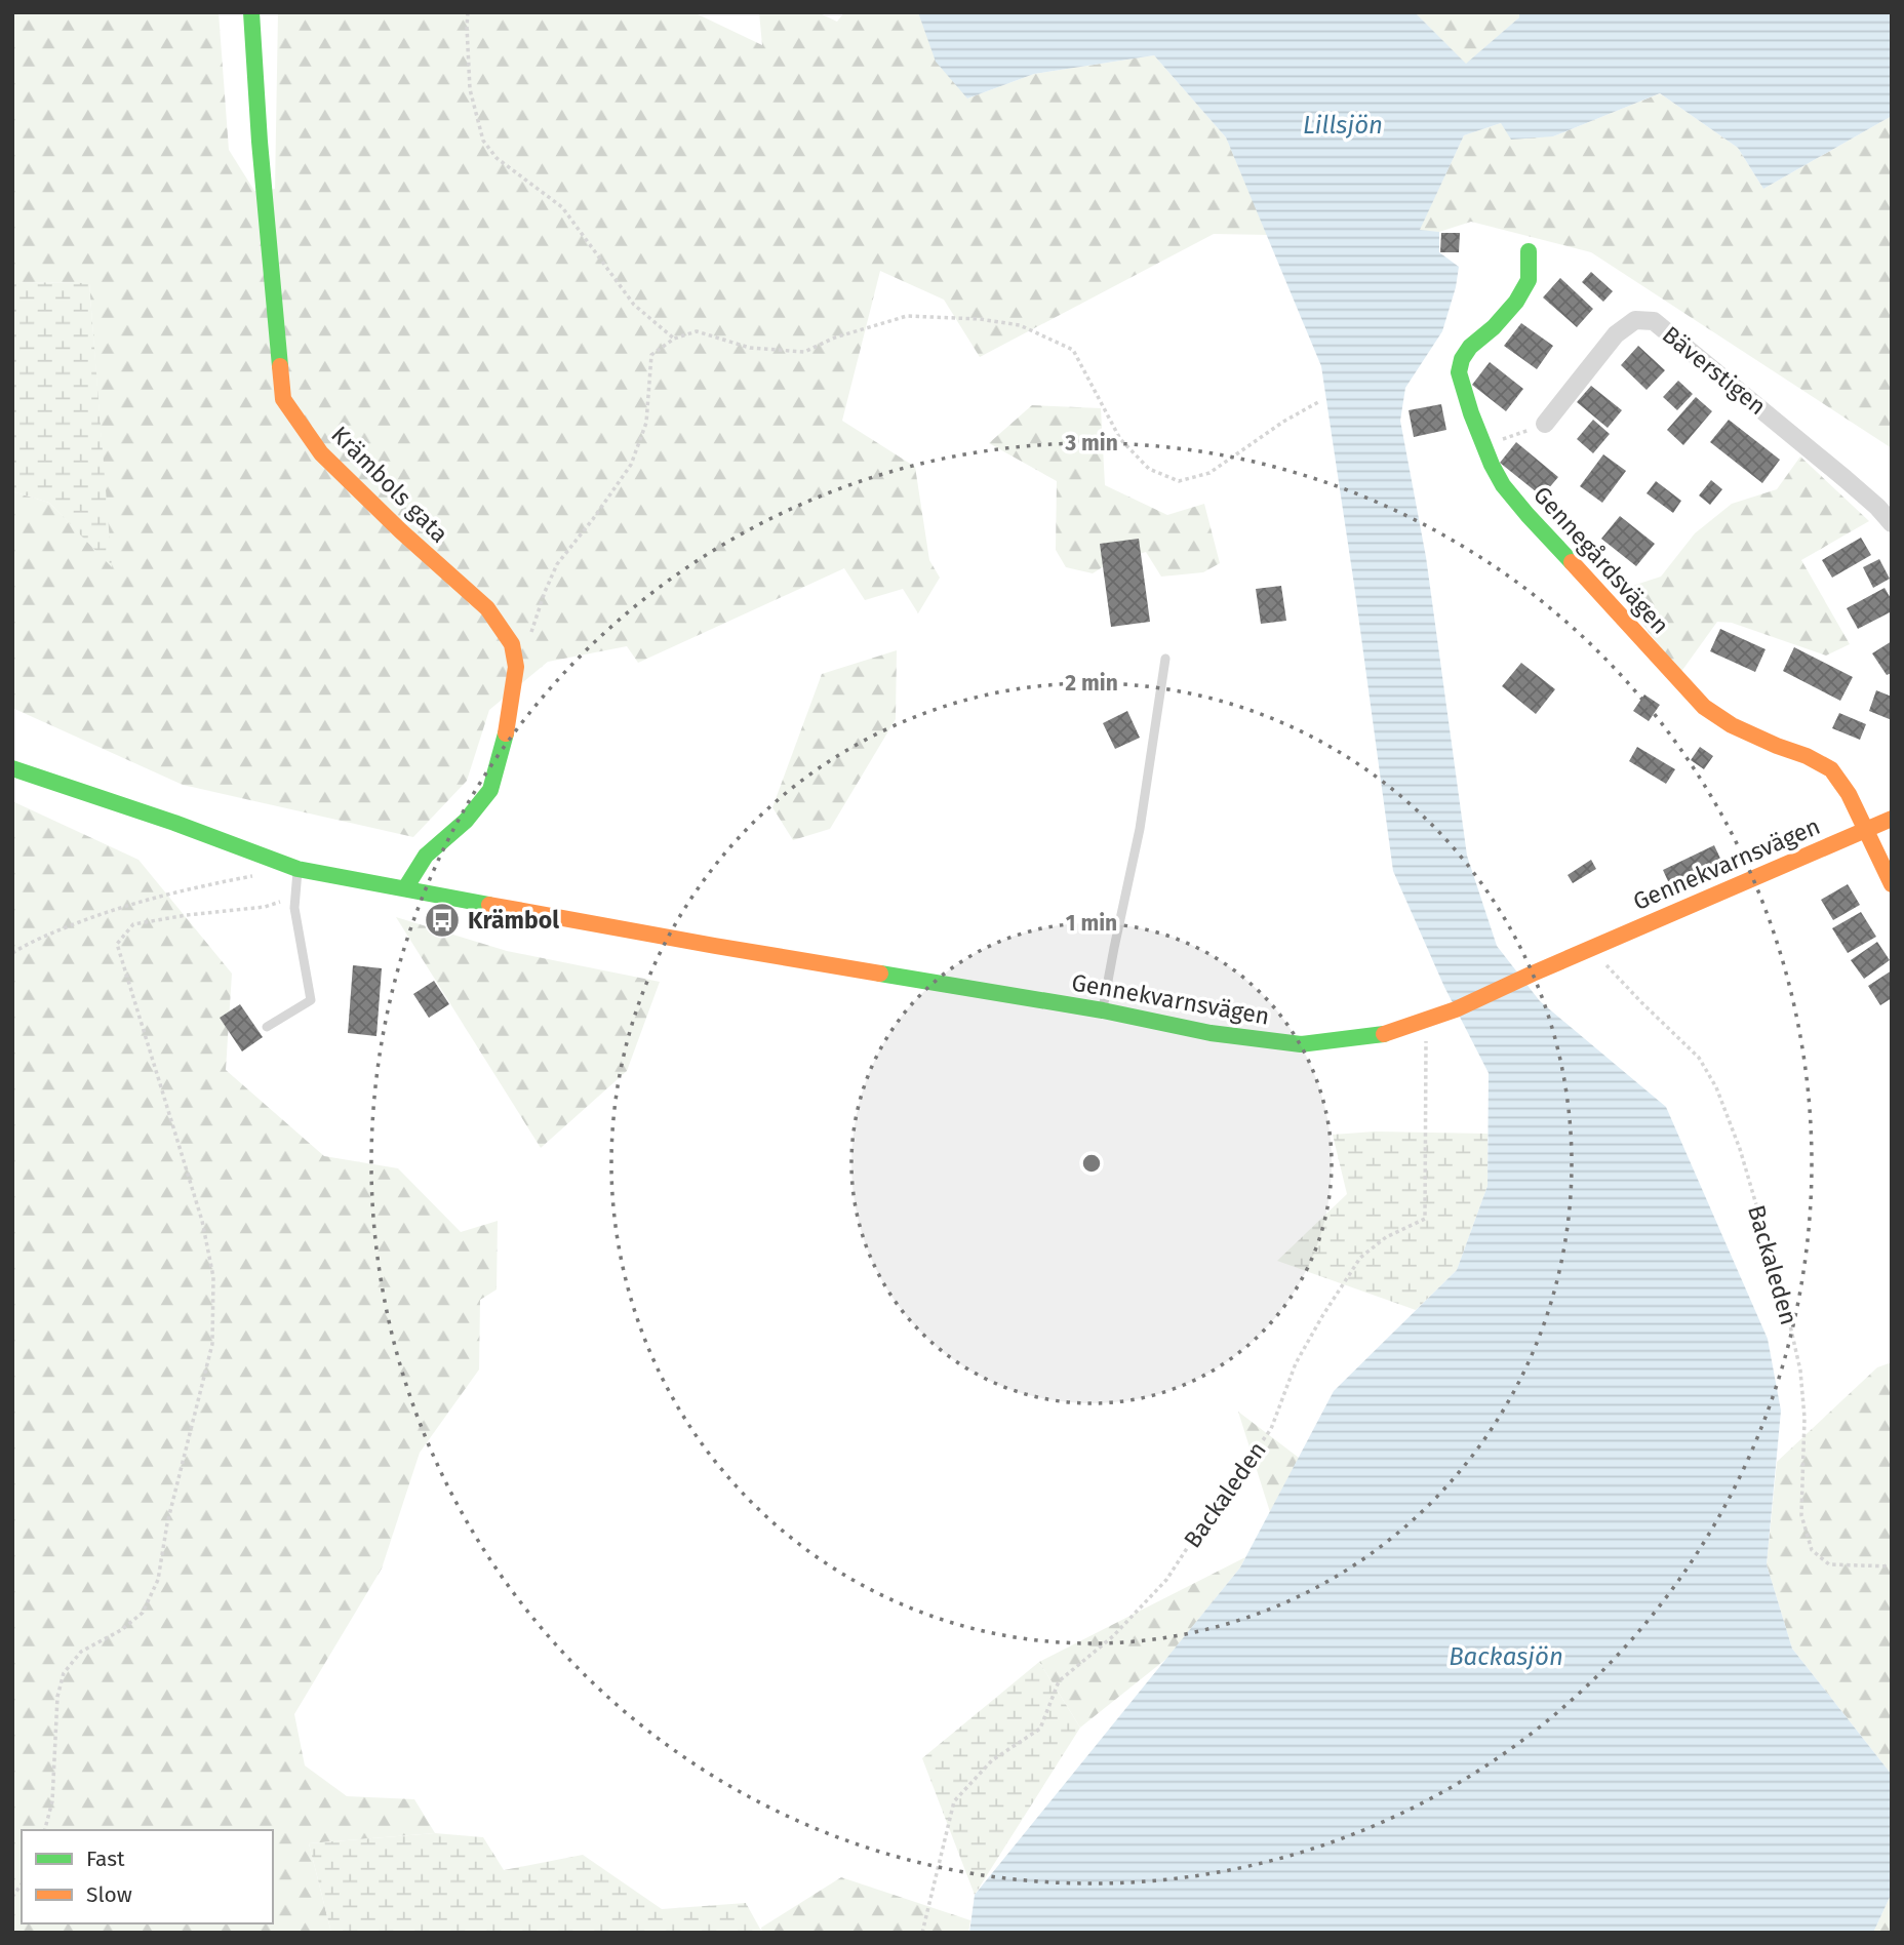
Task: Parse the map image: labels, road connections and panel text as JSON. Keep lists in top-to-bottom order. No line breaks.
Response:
{"streets":{"street":["Bäverstigen","Krämbols gata","Gennegårdsvägen","Gennekvarnsvägen"],"path":["Backaleden"]},"crossings":[["Gennegårdsvägen","Gennekvarnsvägen"],["Gennekvarnsvägen","Backaleden"]],"water":["Lillsjön","Backasjön"],"places":{"bus stop":["Krämbol"]},"legend":["Fast","Slow"],"rings":["3 min","2 min","1 min"]}
